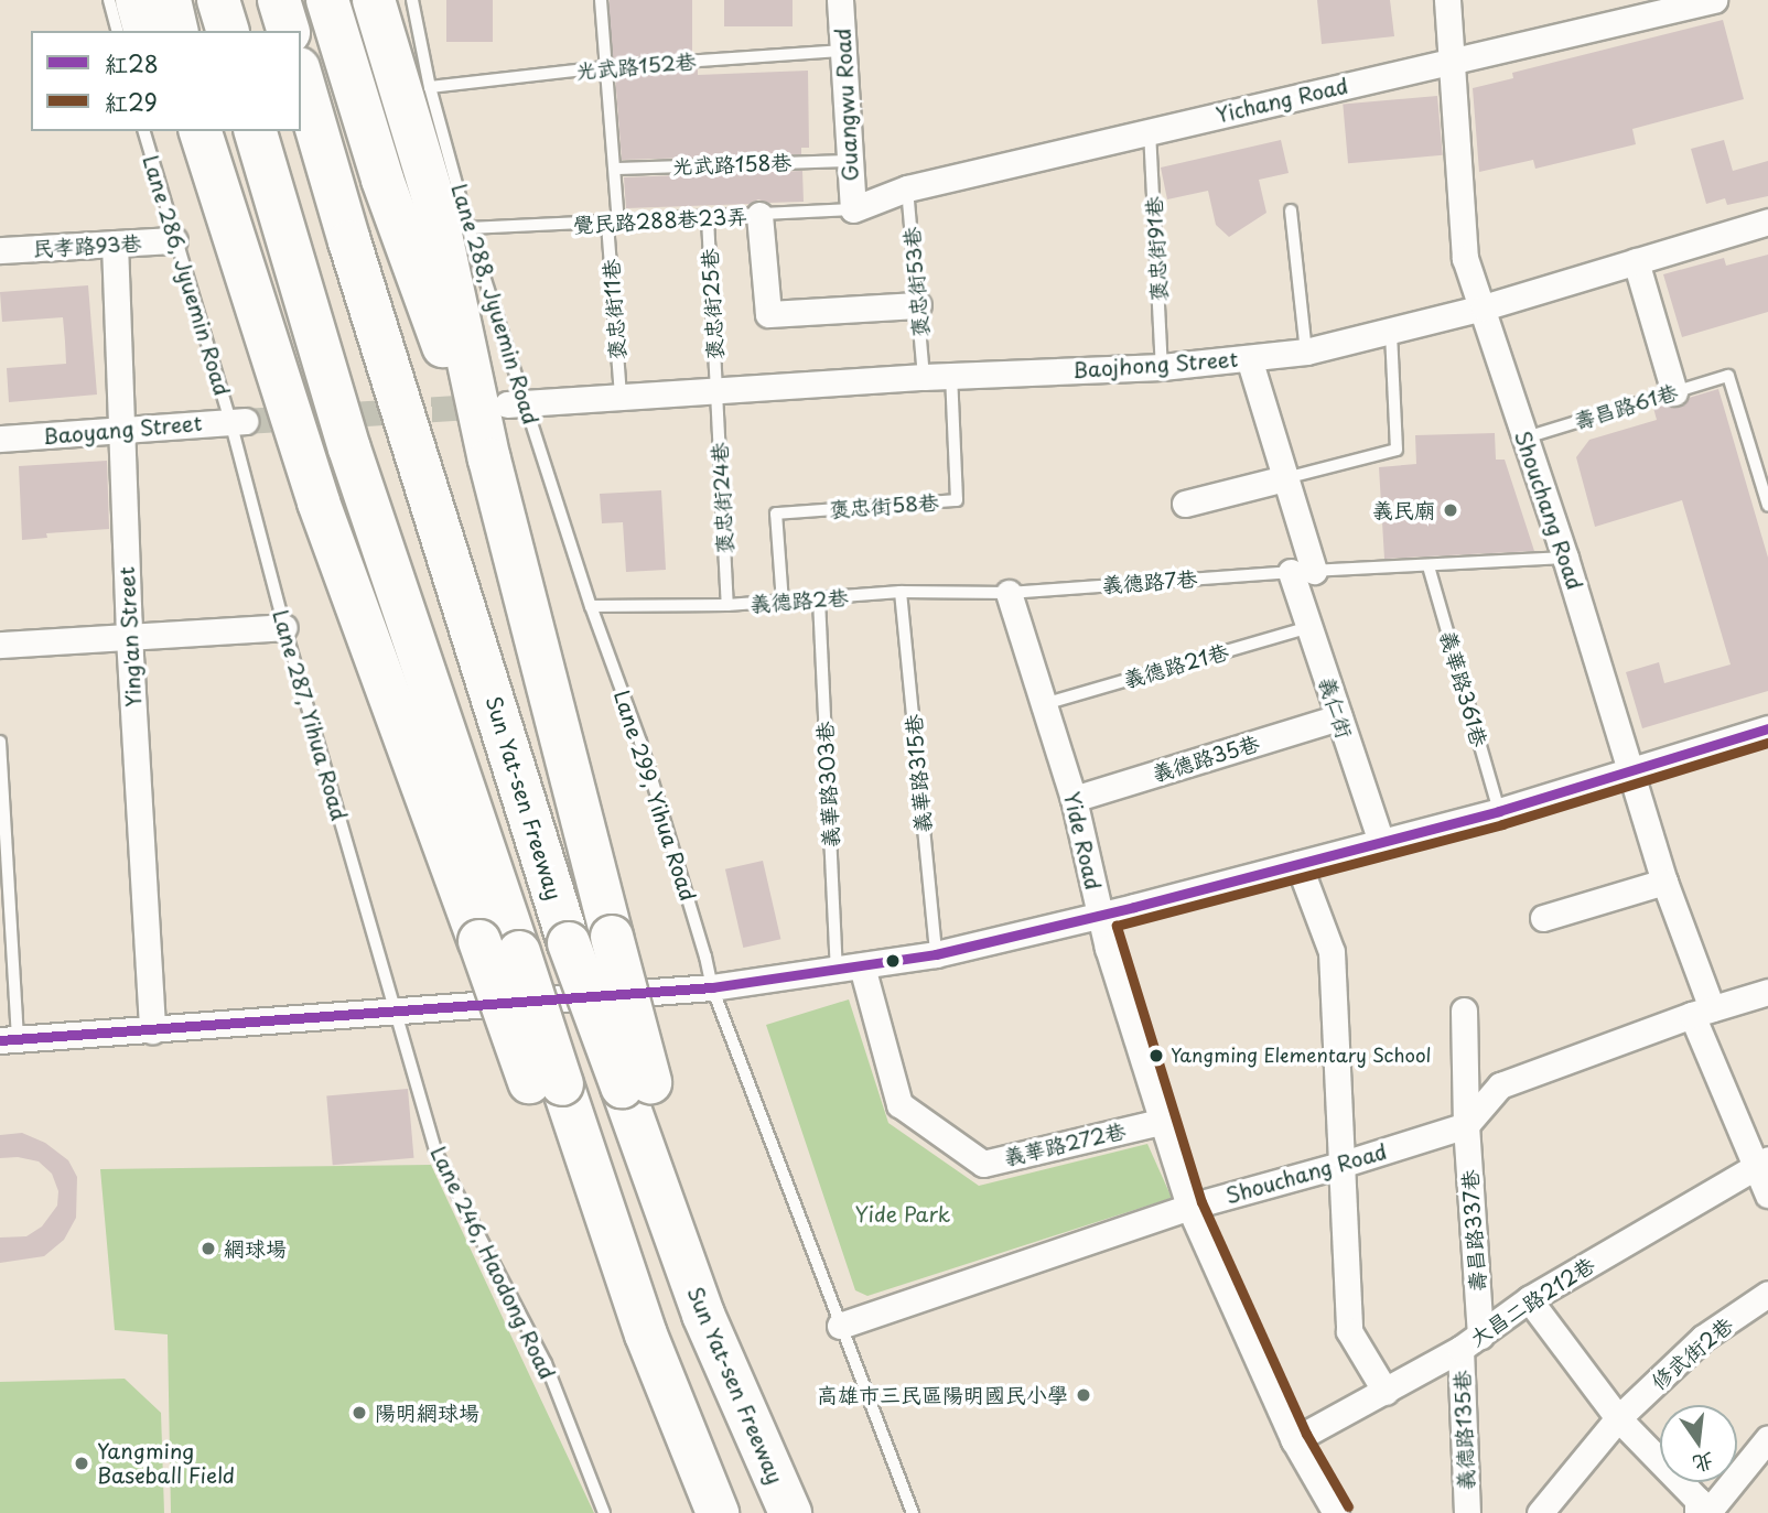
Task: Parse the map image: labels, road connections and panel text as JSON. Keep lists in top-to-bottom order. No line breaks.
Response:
{"streets":{"highway":["Sun Yat-sen Freeway"],"street":["Yichang Road","Guangwu Road","民孝路93巷","Baojhong Street","Baoyang Street","Shouchang Road","Ying'an Street","義仁街","義德路35巷","Yide Road","義華路272巷","壽昌路337巷","大昌二路212巷","修武街2巷","義德路135巷"],"lane":["光武路152巷","光武路158巷","覺民路288巷23弄","褒忠街91巷","Lane 286, Jyuemin Road","褒忠街53巷","Lane 288, Jyuemin Road","褒忠街25巷","褒忠街11巷","壽昌路61巷","褒忠街24巷","褒忠街58巷","義德路7巷","義德路2巷","義德路21巷","義華路361巷","Lane 287, Yihua Road","義華路315巷","義華路303巷","Lane 299, Yihua Road","Lane 246, Haodong Road"]},"crossings":[["光武路152巷","Guangwu Road"],["光武路152巷","Lane 288, Jyuemin Road"],["光武路152巷","褒忠街11巷"],["Yichang Road","Guangwu Road"],["Yichang Road","覺民路288巷23弄"],["Yichang Road","褒忠街91巷"],["Yichang Road","褒忠街53巷"],["Yichang Road","Shouchang Road"],["Guangwu Road","光武路158巷"],["Guangwu Road","覺民路288巷23弄"],["光武路158巷","褒忠街11巷"],["覺民路288巷23弄","Lane 288, Jyuemin Road"],["覺民路288巷23弄","褒忠街25巷"],["覺民路288巷23弄","褒忠街11巷"],["民孝路93巷","Lane 286, Jyuemin Road"],["民孝路93巷","Ying'an Street"],["褒忠街91巷","Baojhong Street"],["Lane 286, Jyuemin Road","Baoyang Street"],["Lane 286, Jyuemin Road","Lane 287, Yihua Road"],["褒忠街53巷","Baojhong Street"],["Lane 288, Jyuemin Road","Baojhong Street"],["Lane 288, Jyuemin Road","義德路2巷"],["Lane 288, Jyuemin Road","Lane 299, Yihua Road"],["褒忠街25巷","Baojhong Street"],["褒忠街25巷","褒忠街24巷"],["褒忠街11巷","Baojhong Street"],["Baojhong Street","褒忠街24巷"],["Baojhong Street","褒忠街58巷"],["Baojhong Street","Shouchang Road"],["Baojhong Street","義仁街"],["壽昌路61巷","Shouchang Road"],["Baoyang Street","Ying'an Street"],["Baoyang Street","Lane 287, Yihua Road"],["褒忠街24巷","義德路2巷"],["褒忠街58巷","義德路2巷"],["Shouchang Road","Lane 299, Yihua Road"],["Shouchang Road","Yide Road"],["Shouchang Road","壽昌路337巷"],["Shouchang Road","大昌二路212巷"],["義德路7巷","義德路2巷"],["義德路7巷","義仁街"],["義德路7巷","Yide Road"],["義德路2巷","義華路315巷"],["義德路2巷","義華路303巷"],["義德路2巷","Lane 299, Yihua Road"],["義德路2巷","Yide Road"],["義德路21巷","義仁街"],["義德路21巷","Yide Road"],["義仁街","義德路35巷"],["Lane 287, Yihua Road","Lane 246, Haodong Road"],["義德路35巷","Yide Road"],["Yide Road","義華路272巷"],["Yide Road","大昌二路212巷"],["壽昌路337巷","大昌二路212巷"],["壽昌路337巷","義德路135巷"],["大昌二路212巷","義德路135巷"]],"parks":["Yide Park"],"places":["義民廟","Yangming Elementary School","網球場","高雄市三民區陽明國民小學","陽明網球場","Yangming Baseball Field"],"lines":["transit line 紅28","transit line 紅29"],"legend":["紅28","紅29"],"north":"bottom"}
